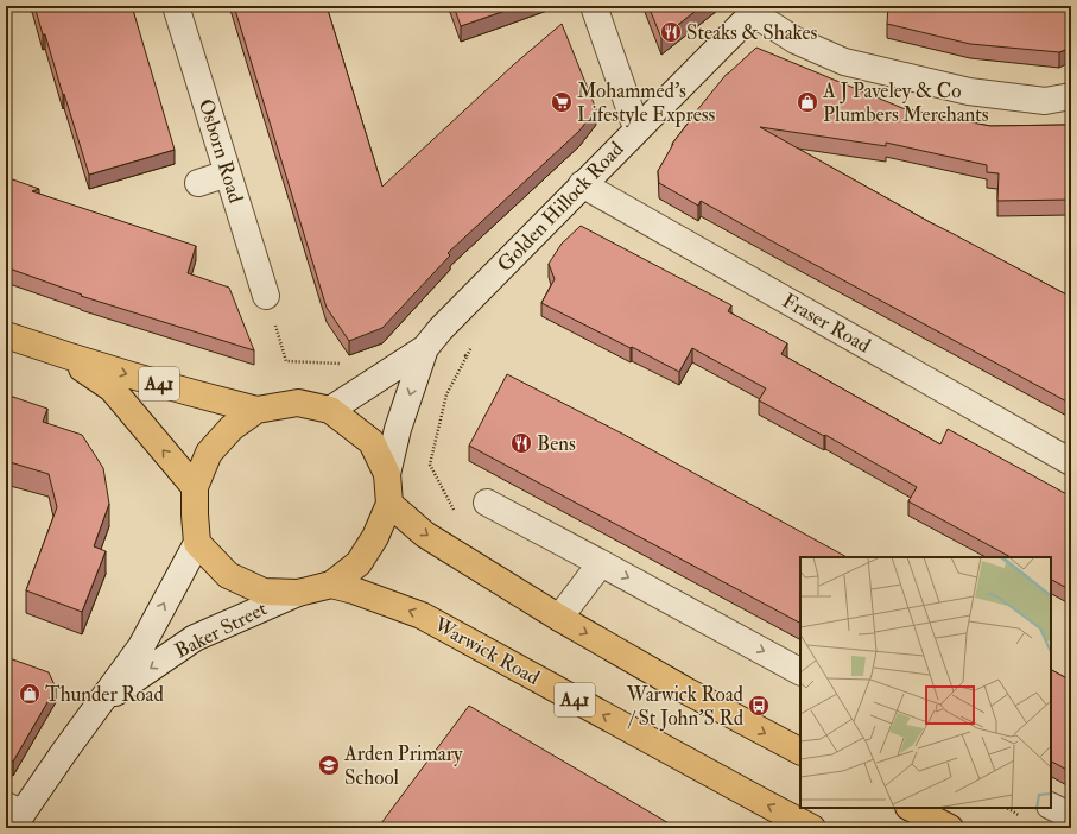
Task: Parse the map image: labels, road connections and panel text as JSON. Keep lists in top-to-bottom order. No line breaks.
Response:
{"streets":{"highway":["A41","Warwick Road"],"street":["Osborn Road","Golden Hillock Road","Fraser Road","Baker Street"]},"crossings":[["Golden Hillock Road","Fraser Road"]],"places":{"restaurant":["Steaks & Shakes","Bens"],"supermarket":["Mohammed's Lifestyle Express"],"shop":["A J Paveley & Co Plumbers Merchants","Thunder Road"],"bus stop":["Warwick Road / St John'S Rd"],"school or university":["Arden Primary School"]}}
